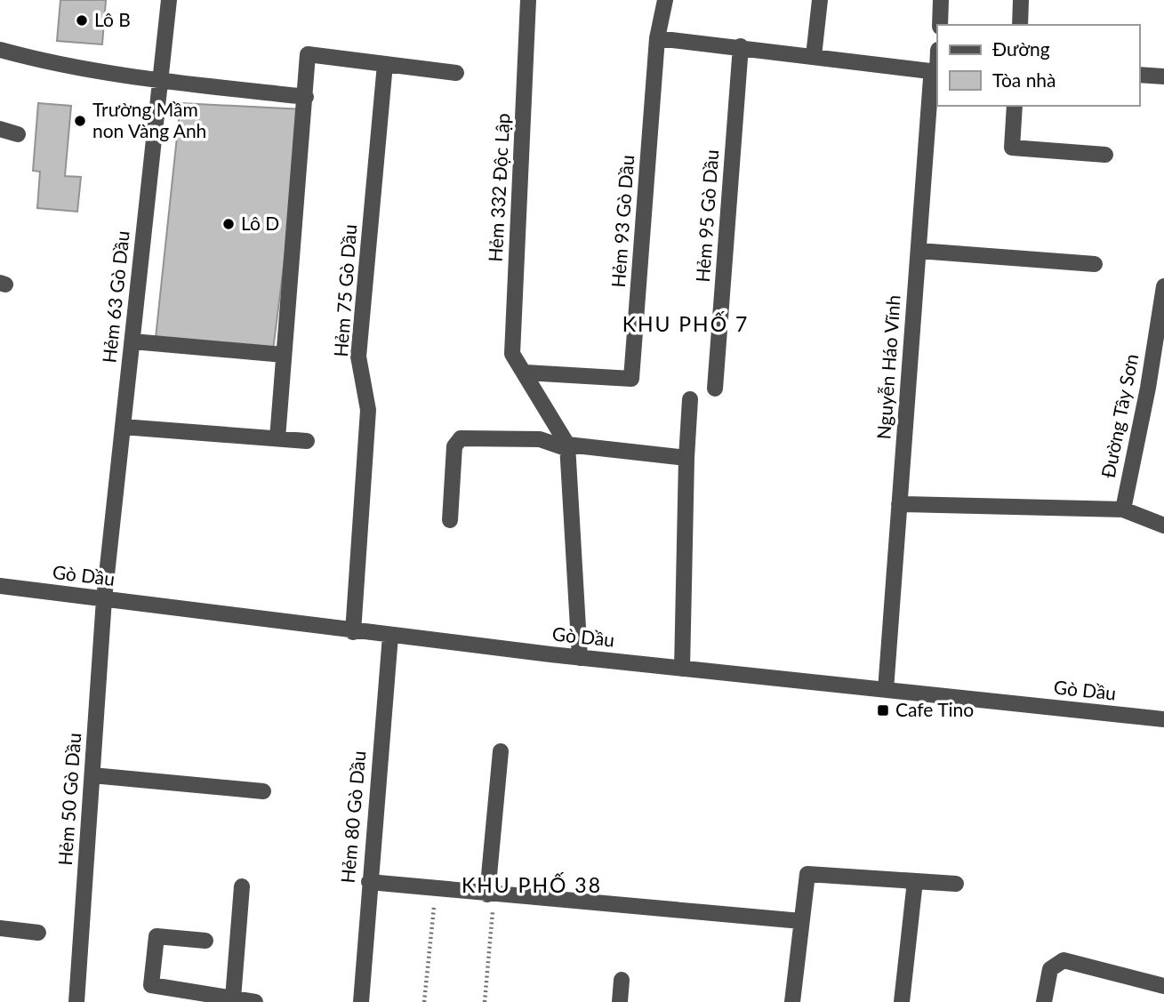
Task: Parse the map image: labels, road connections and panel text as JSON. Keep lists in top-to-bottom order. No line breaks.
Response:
{"streets":{"street":["Hẻm 332 Độc Lập","Hẻm 95 Gò Dầu","Hẻm 93 Gò Dầu","Hẻm 75 Gò Dầu","Hẻm 63 Gò Dầu","Nguyễn Háo Vĩnh","Đường Tây Sơn","Gò Dầu","Hẻm 50 Gò Dầu","Hẻm 80 Gò Dầu"]},"crossings":[["Hẻm 332 Độc Lập","Hẻm 93 Gò Dầu"],["Hẻm 75 Gò Dầu","Gò Dầu"],["Hẻm 63 Gò Dầu","Gò Dầu"],["Hẻm 63 Gò Dầu","Hẻm 50 Gò Dầu"],["Nguyễn Háo Vĩnh","Gò Dầu"],["Gò Dầu","Hẻm 50 Gò Dầu"],["Gò Dầu","Hẻm 80 Gò Dầu"]],"districts":["KHU PHỐ 7","KHU PHỐ 38"],"places":{"other":["Lô B","Trường Mầm non Vàng Anh","Lô D"],"transit":["Cafe Tino"]},"legend":["Đường","Tòa nhà"]}
